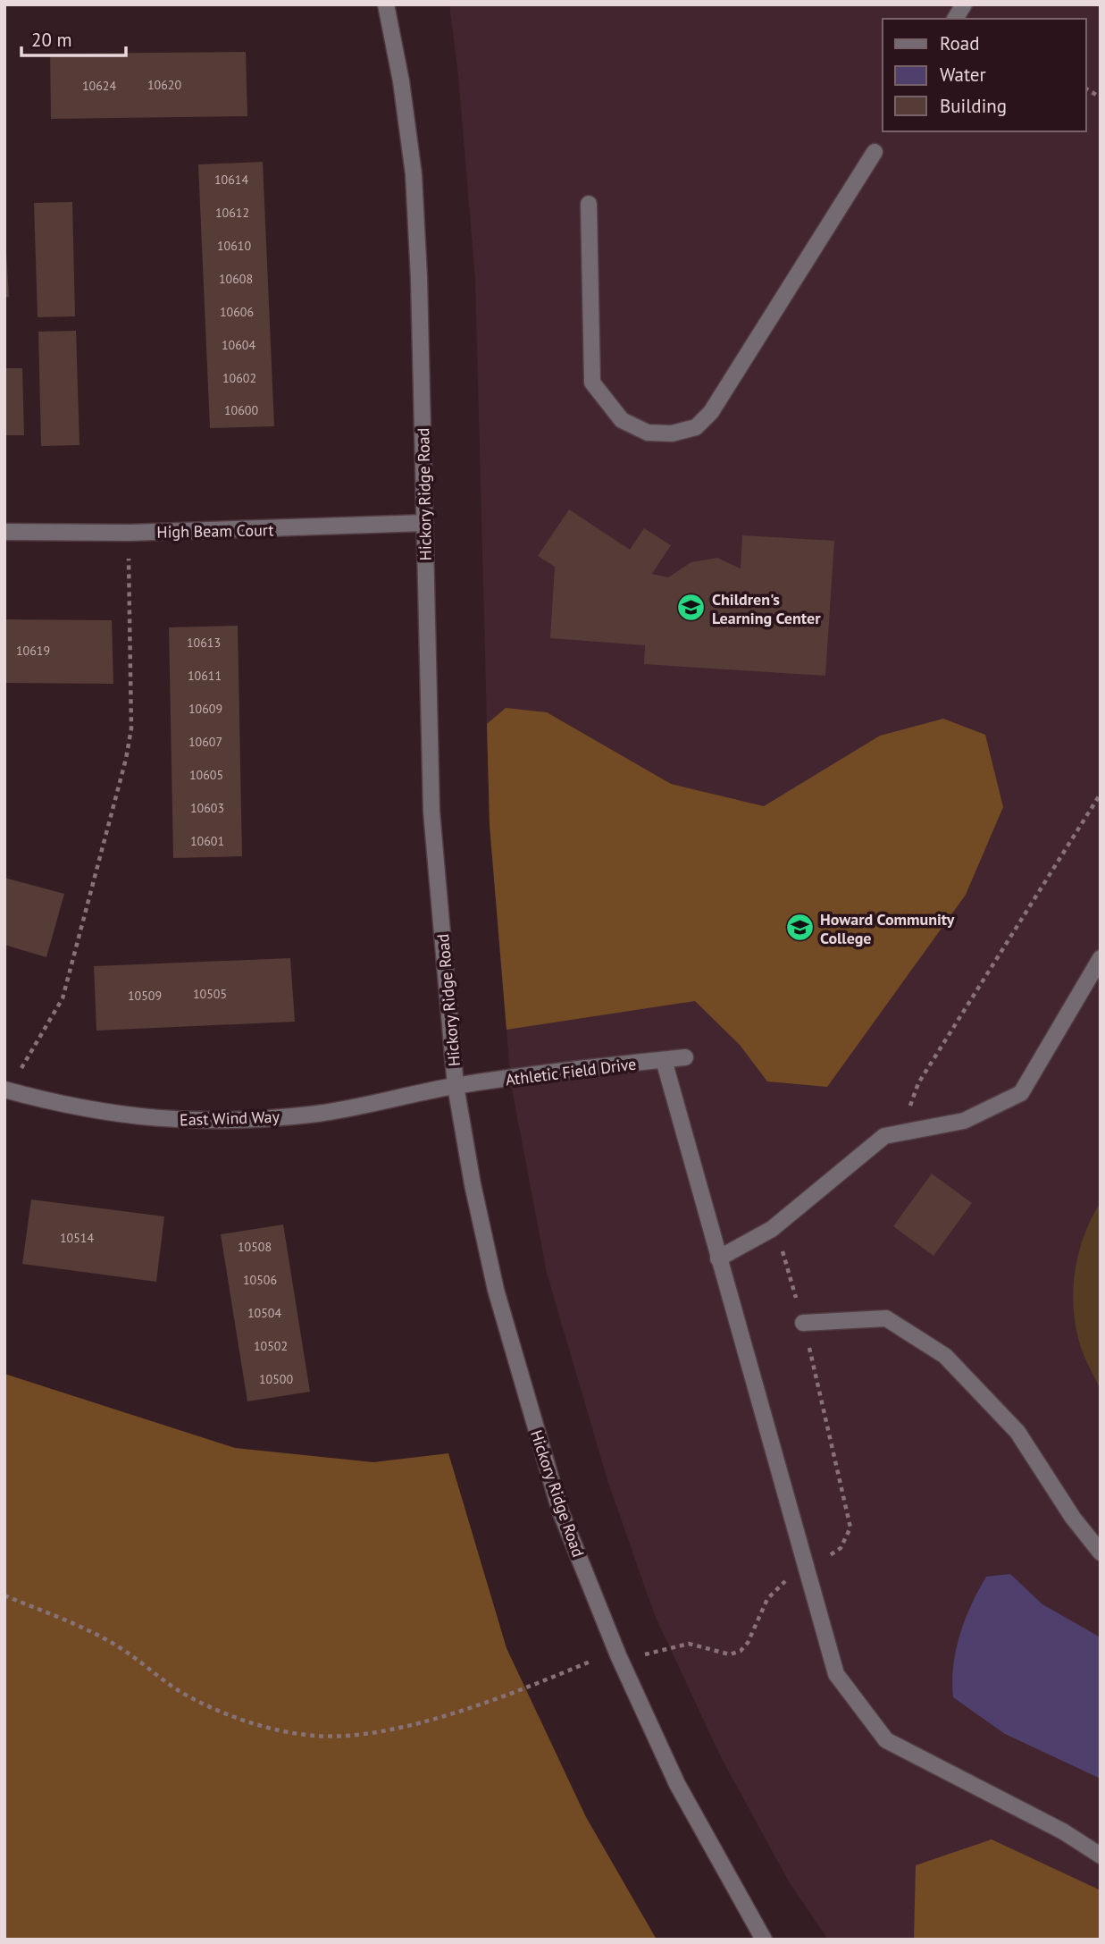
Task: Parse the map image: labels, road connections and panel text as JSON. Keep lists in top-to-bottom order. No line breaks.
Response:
{"streets":{"street":["Hickory Ridge Road","High Beam Court","Athletic Field Drive","East Wind Way"]},"crossings":[["Hickory Ridge Road","High Beam Court"],["Hickory Ridge Road","Athletic Field Drive"],["Hickory Ridge Road","East Wind Way"],["Athletic Field Drive","East Wind Way"]],"places":{"school or university":["Children's Learning Center","Howard Community College"]},"house_numbers":["10620","10624","10614","10612","10610","10608","10606","10604","10602","10600","10613","10619","10611","10609","10607","10605","10603","10601","10505","10509","10514","10508","10506","10504","10502","10500"],"legend":["Road","Water","Building"],"scale_bar":"20 m"}
